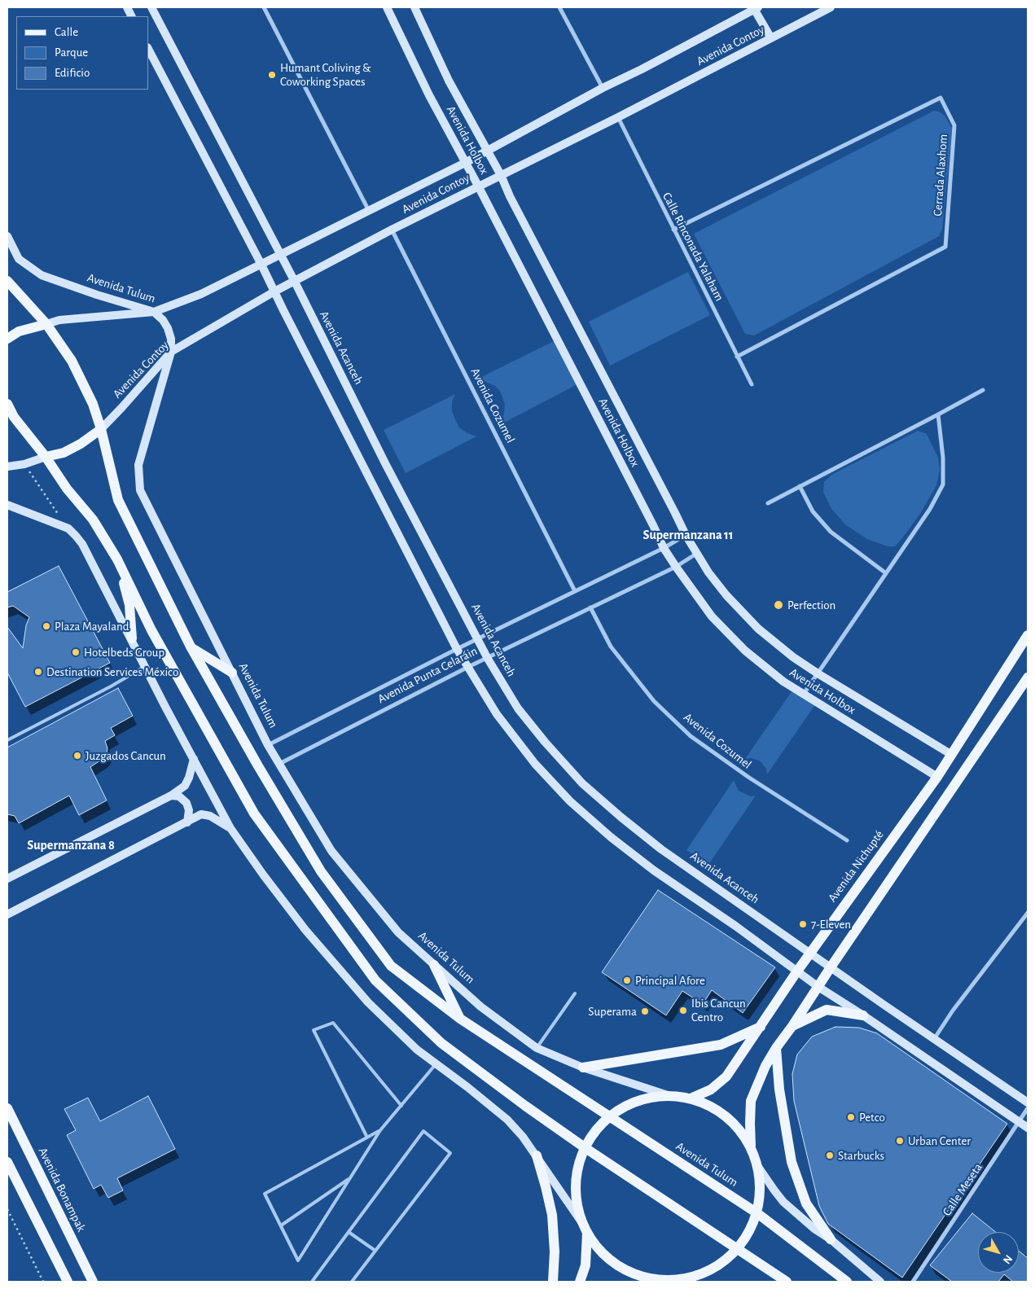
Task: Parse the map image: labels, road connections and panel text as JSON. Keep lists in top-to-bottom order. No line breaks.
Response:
{"streets":{"main road":["Avenida Tulum","Avenida Nichupté","Avenida Bonampak"],"street":["Avenida Contoy","Avenida Holbox","Cerrada Alaxhom","Calle Rinconada Yalaham","Avenida Acanceh","Avenida Cozumel","Avenida Punta Celaráin","Calle Meseta"]},"crossings":[["Avenida Contoy","Avenida Holbox"],["Avenida Contoy","Calle Rinconada Yalaham"],["Avenida Contoy","Avenida Tulum"],["Avenida Contoy","Avenida Acanceh"],["Avenida Contoy","Avenida Cozumel"],["Avenida Holbox","Avenida Punta Celaráin"],["Avenida Holbox","Avenida Nichupté"],["Cerrada Alaxhom","Calle Rinconada Yalaham"],["Avenida Tulum","Avenida Punta Celaráin"],["Avenida Acanceh","Avenida Punta Celaráin"],["Avenida Acanceh","Avenida Nichupté"],["Avenida Cozumel","Avenida Punta Celaráin"]],"districts":["Supermanzana 11","Supermanzana 8"],"places":["Humant Coliving & Coworking Spaces","Perfection","Plaza Mayaland","Hotelbeds Group","Destination Services México","Juzgados Cancun","7-Eleven","Principal Afore","Ibis Cancun Centro","Superama","Petco","Urban Center","Starbucks"],"legend":["Calle","Parque","Edificio"],"north":"bottom right"}
